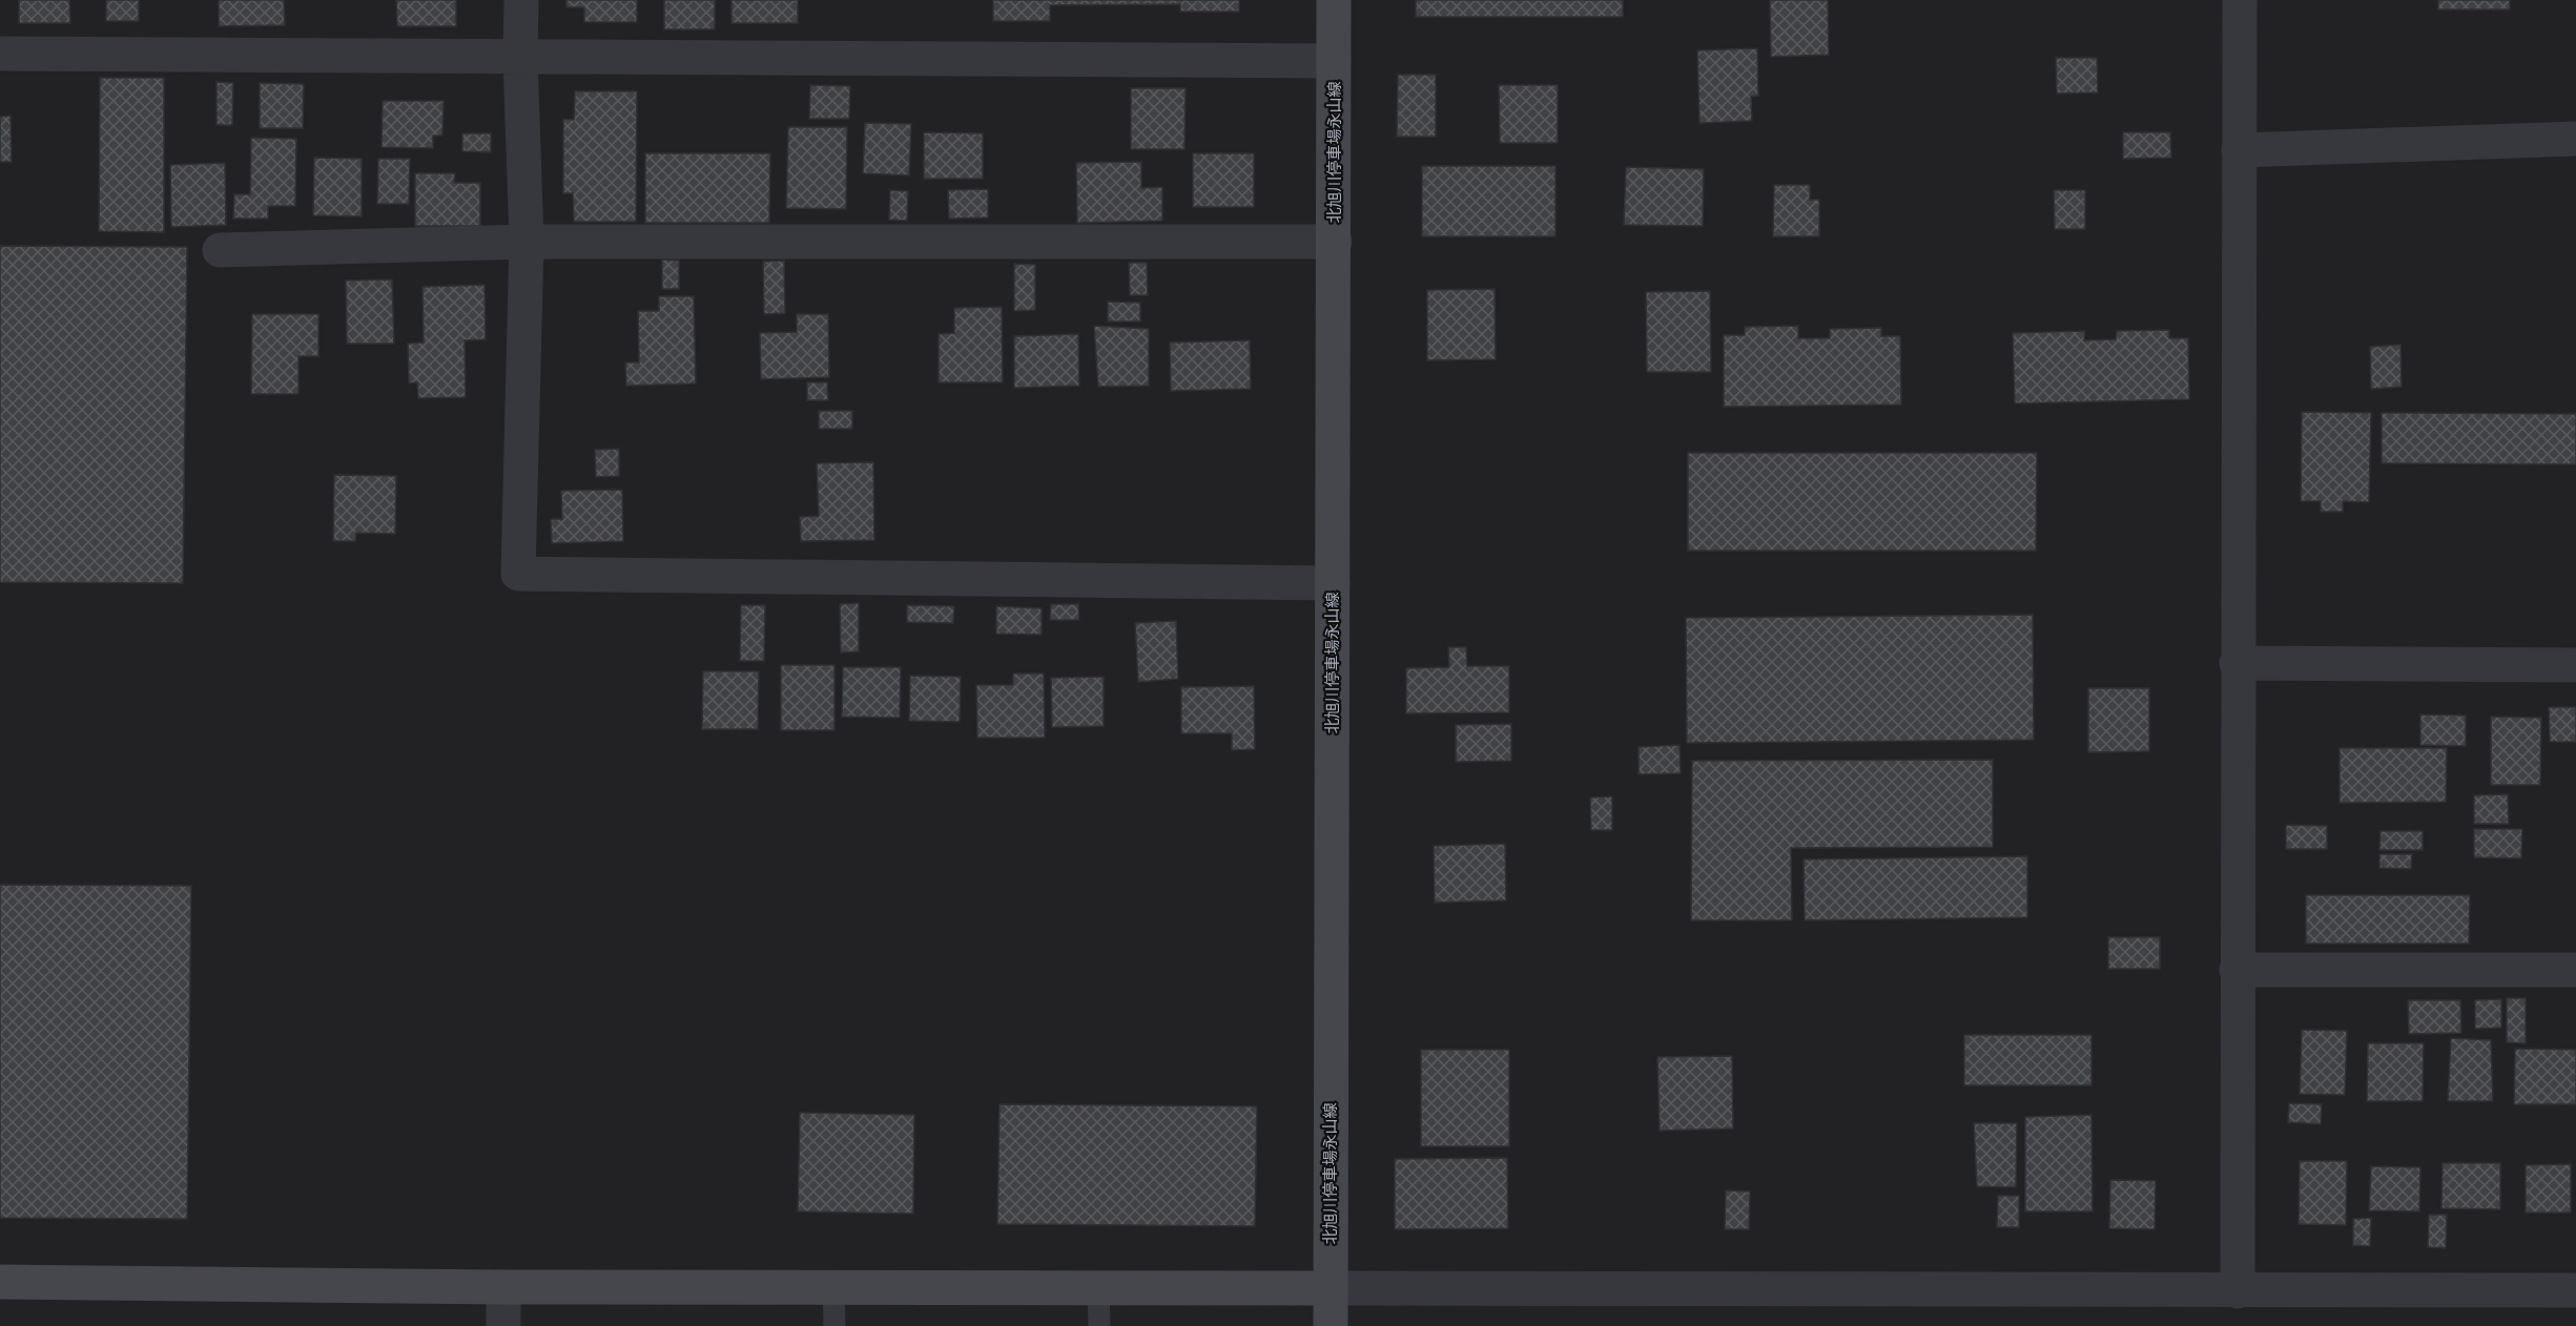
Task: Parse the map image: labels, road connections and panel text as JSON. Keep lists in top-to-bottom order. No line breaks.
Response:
{"streets":{"main road":["北旭川停車場永山線"]}}
